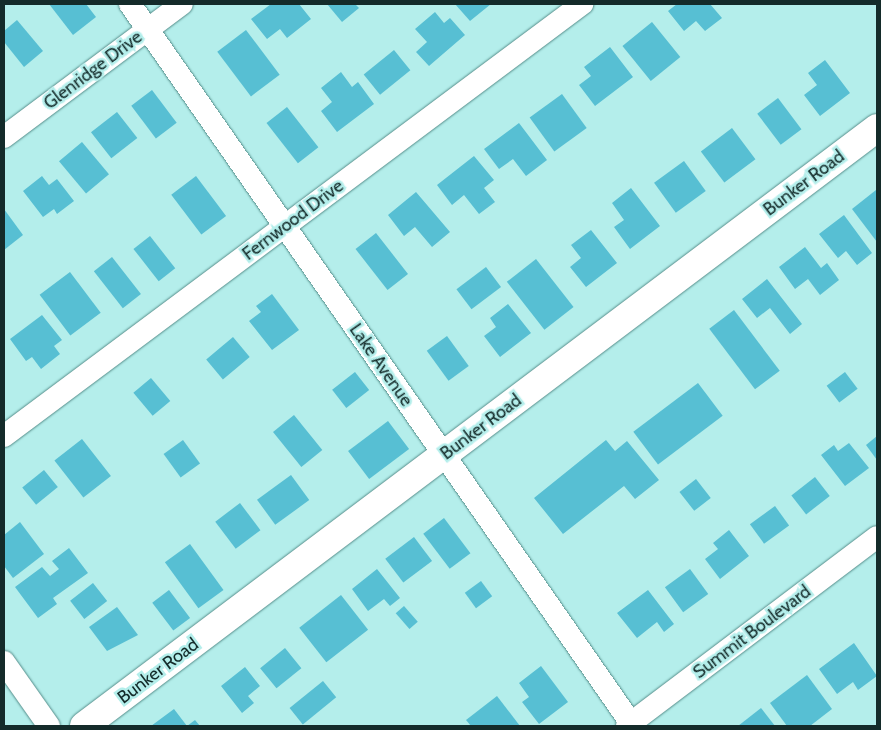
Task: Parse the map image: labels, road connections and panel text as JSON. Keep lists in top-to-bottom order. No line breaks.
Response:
{"streets":{"street":["Glenridge Drive","Bunker Road","Fernwood Drive","Lake Avenue","Summit Boulevard"]},"crossings":[["Glenridge Drive","Lake Avenue"],["Bunker Road","Lake Avenue"],["Fernwood Drive","Lake Avenue"],["Lake Avenue","Summit Boulevard"]]}
